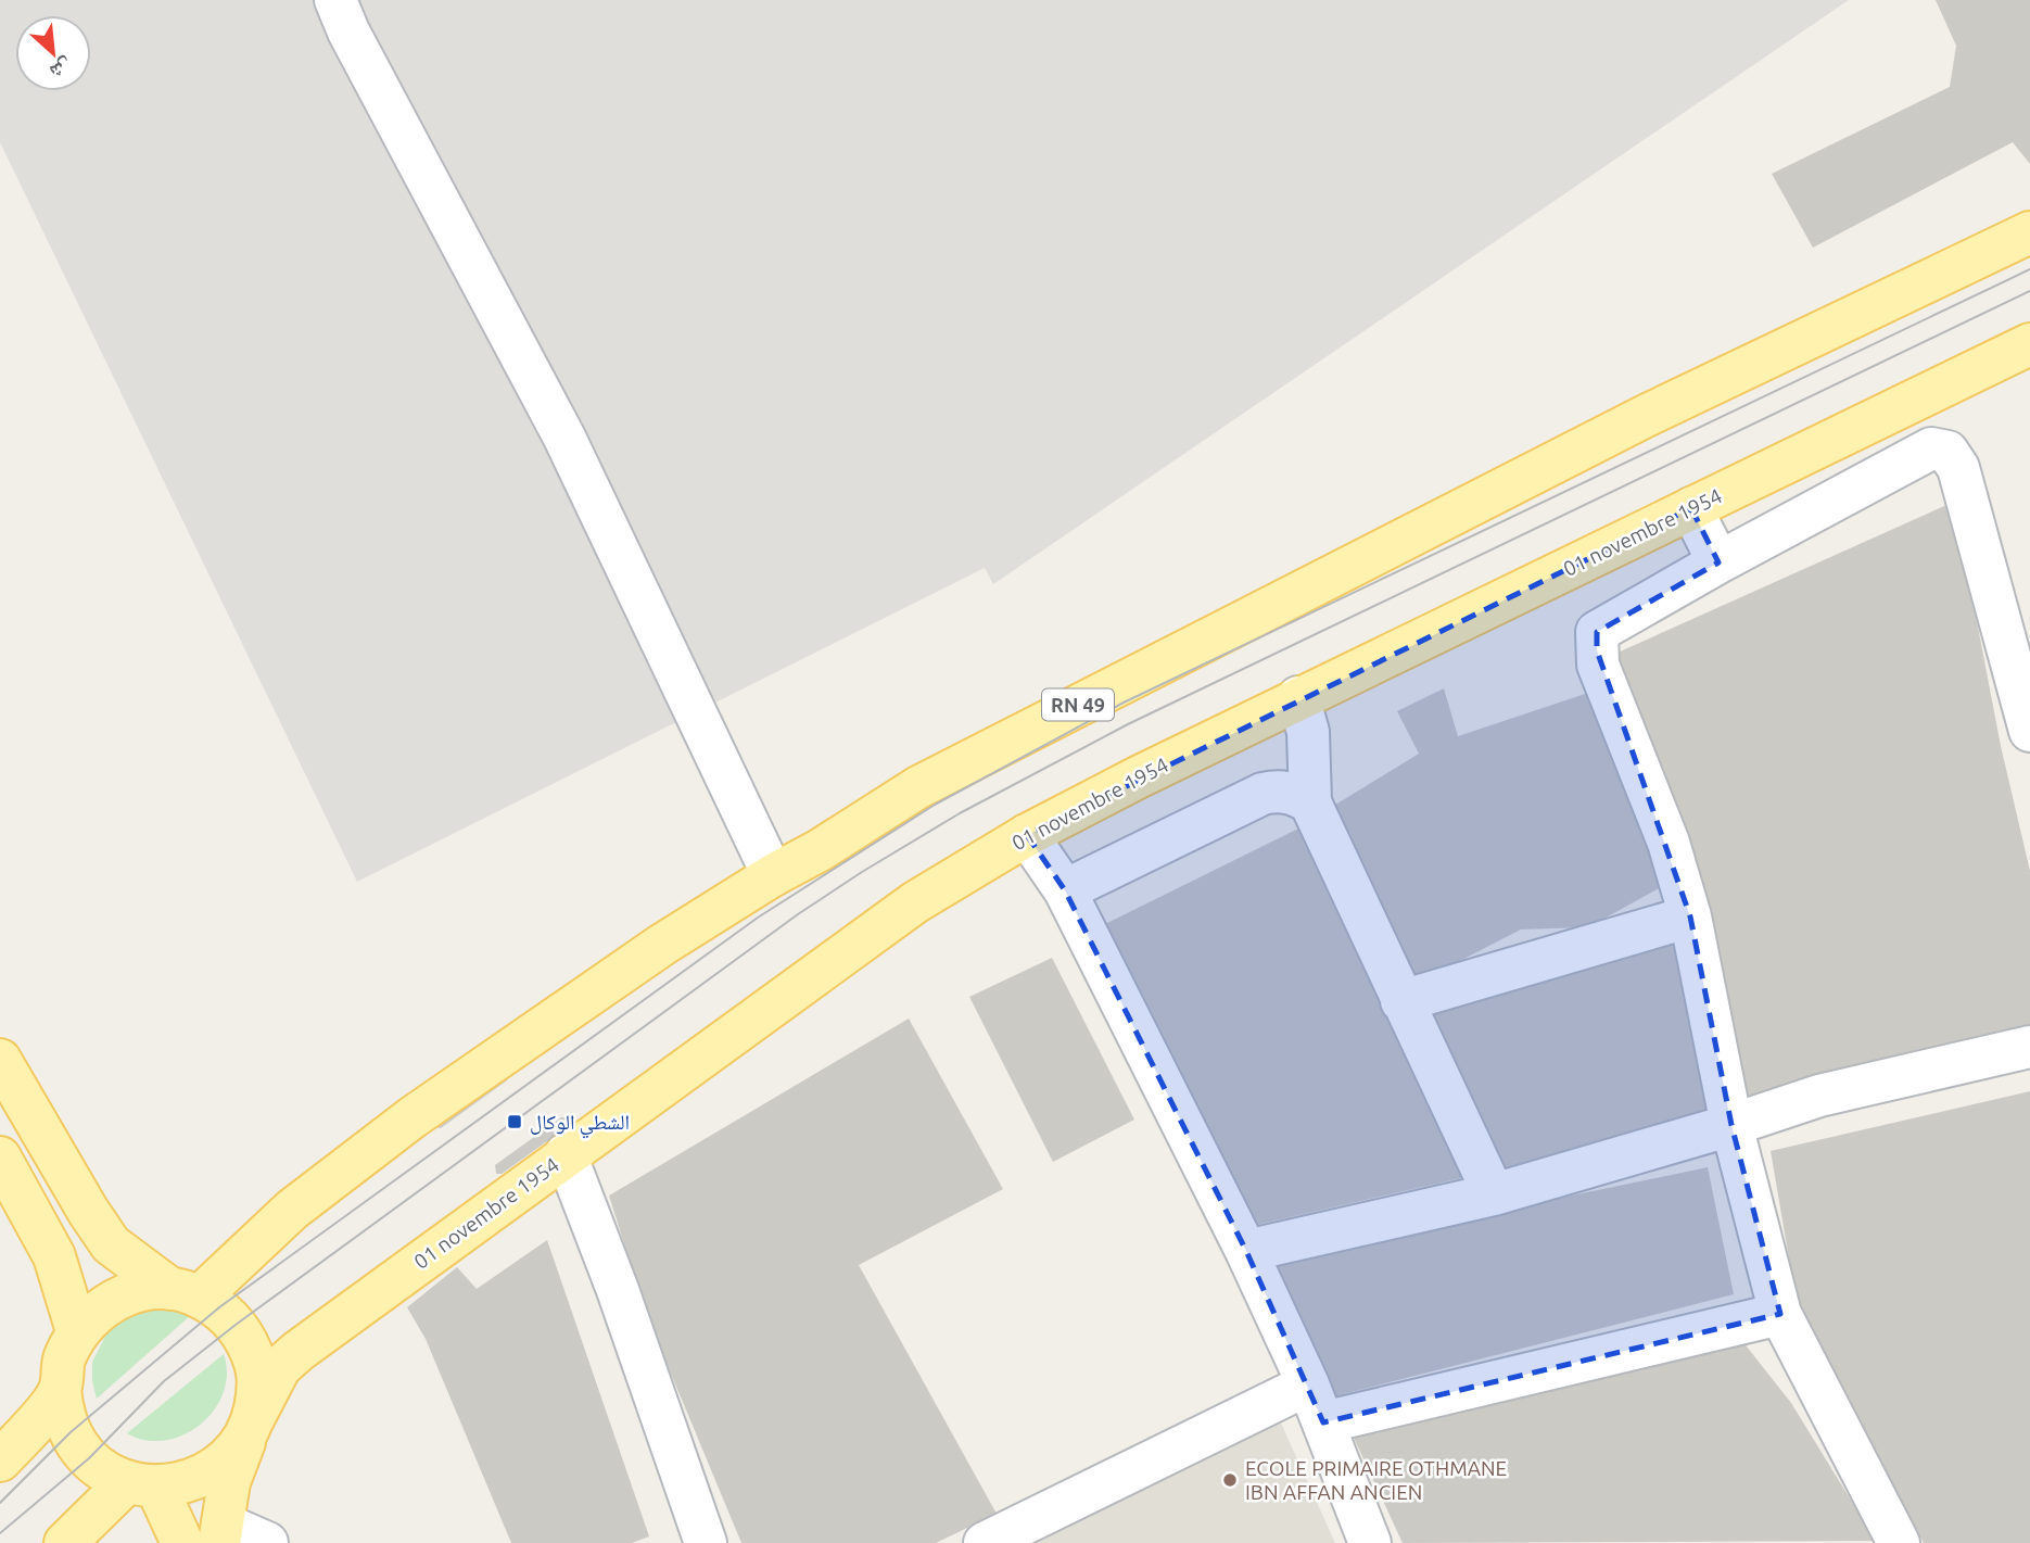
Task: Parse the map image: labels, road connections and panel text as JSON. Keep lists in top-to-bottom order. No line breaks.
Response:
{"streets":{"main road":["01 novembre 1954","RN 49"]},"crossings":[["01 novembre 1954","RN 49"]],"places":{"transit":["الشطي الوكال"],"other":["ECOLE PRIMAIRE OTHMANE IBN AFFAN ANCIEN"]},"north":"bottom right"}
